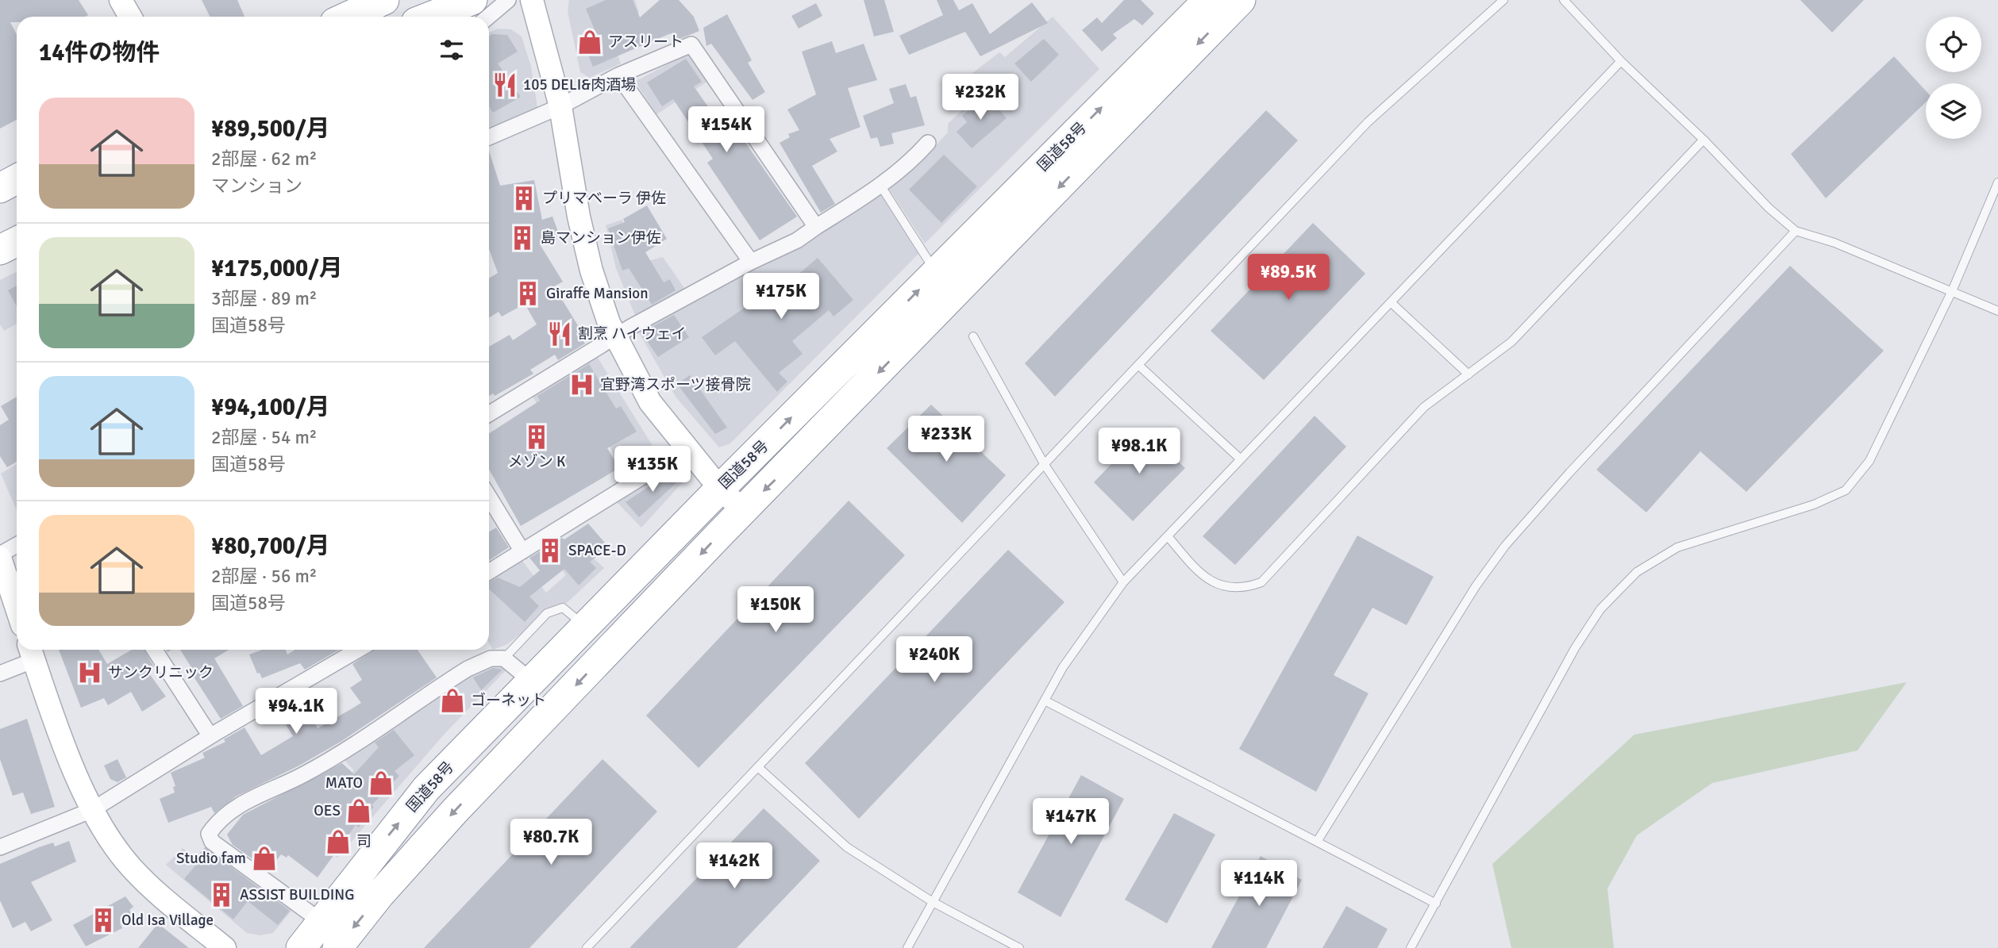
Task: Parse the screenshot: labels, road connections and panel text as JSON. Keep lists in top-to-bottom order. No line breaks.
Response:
{"streets":{"highway":["国道58号"]},"places":{"shop":["アスリート","ゴーネット","MATO","OES","司","Studio fam"],"restaurant":["105 DELI&肉酒場","割烹 ハイウェイ"],"building":["プリマベーラ 伊佐","島マンション伊佐","Giraffe Mansion","メゾン K","SPACE-D","ASSIST BUILDING","Old Isa Village"],"hospital":["宜野湾スポーツ接骨院","サンクリニック"]},"page":{"heading":"14件の物件","price":["¥232K","¥154K","¥89.5K","¥175K","¥233K","¥98.1K","¥135K","¥150K","¥240K","¥94.1K","¥147K","¥80.7K","¥142K","¥114K"],"list":[{"name":"¥89,500/月","note":"2部屋 · 62 m² · マンション"},{"name":"¥175,000/月","note":"3部屋 · 89 m² · 国道58号"},{"name":"¥94,100/月","note":"2部屋 · 54 m² · 国道58号"},{"name":"¥80,700/月","note":"2部屋 · 56 m² · 国道58号"}]}}
